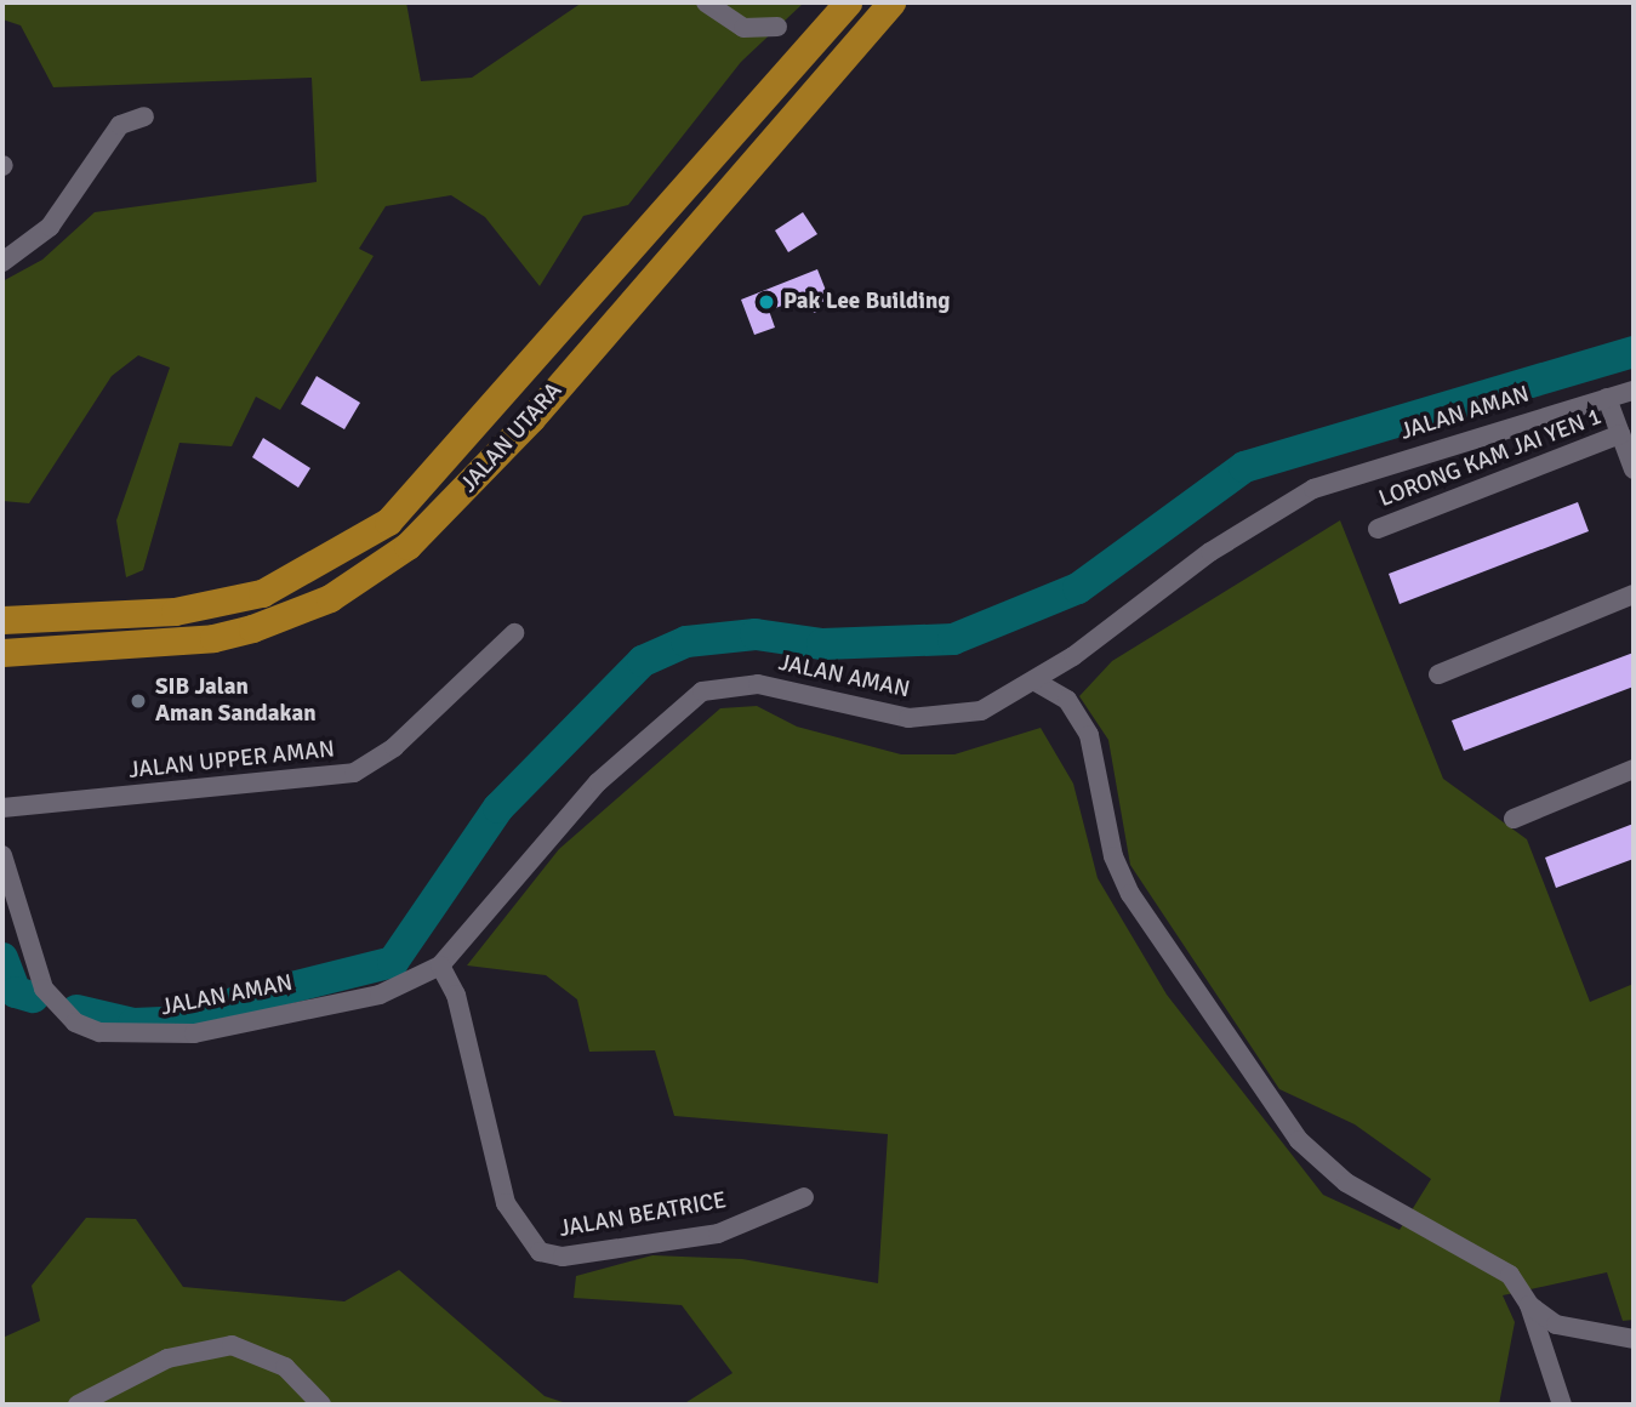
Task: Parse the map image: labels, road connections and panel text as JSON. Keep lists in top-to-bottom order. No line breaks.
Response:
{"streets":{"highway":["JALAN UTARA"],"street":["JALAN AMAN","LORONG KAM JAI YEN 1","JALAN UPPER AMAN","JALAN BEATRICE"]},"crossings":[["JALAN AMAN","JALAN BEATRICE"]],"places":["Pak Lee Building","SIB Jalan Aman Sandakan"]}
